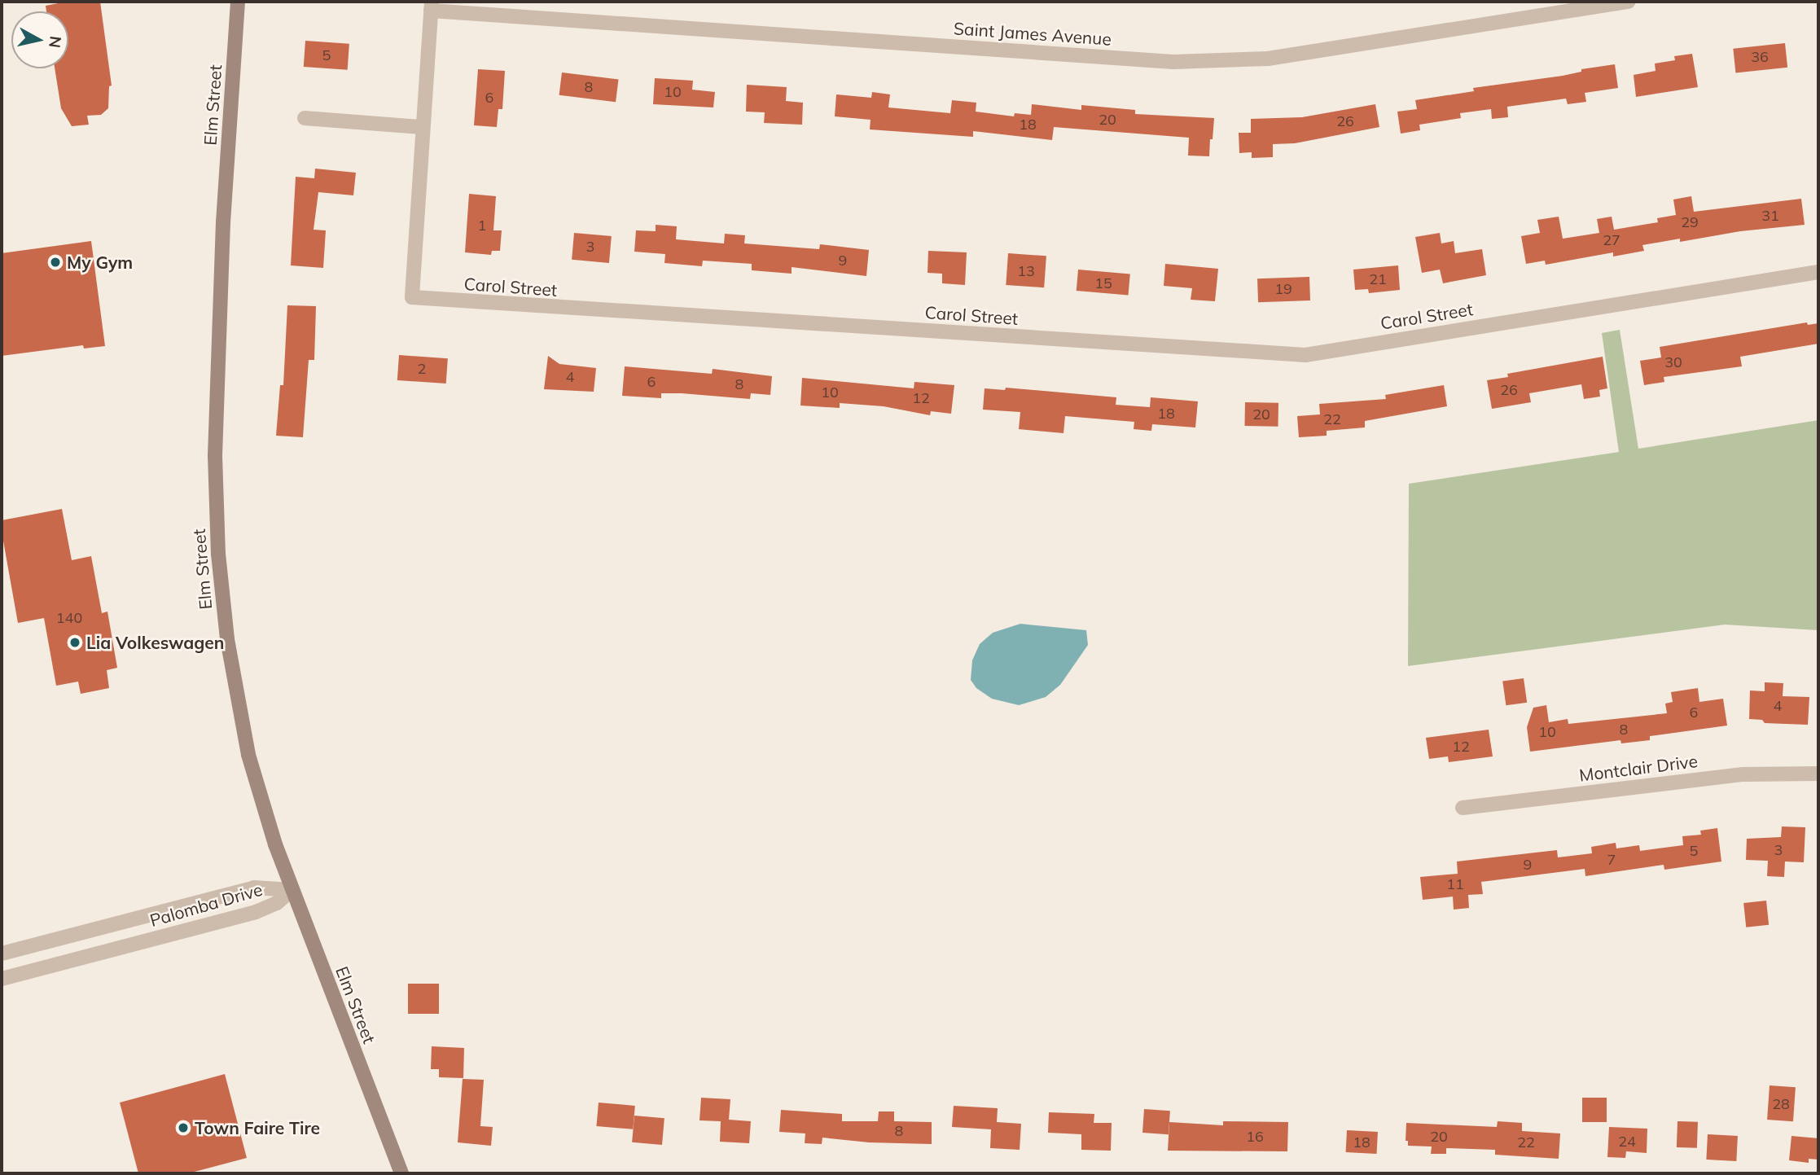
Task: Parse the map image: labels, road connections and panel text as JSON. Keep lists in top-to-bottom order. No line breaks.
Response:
{"streets":{"main road":["Elm Street"],"street":["Saint James Avenue","Carol Street","Montclair Drive","Palomba Drive"]},"crossings":[["Saint James Avenue","Carol Street"],["Elm Street","Palomba Drive"]],"places":["My Gym","Lia Volkeswagen","Town Faire Tire"],"house_numbers":["5","36","8","10","6","20","26","18","31","29","1","27","3","9","13","21","15","19","30","2","4","6","8","26","10","12","18","20","22","140","4","6","8","10","12","3","5","7","9","11","28","8","16","20","24","18","22"],"north":"right"}
